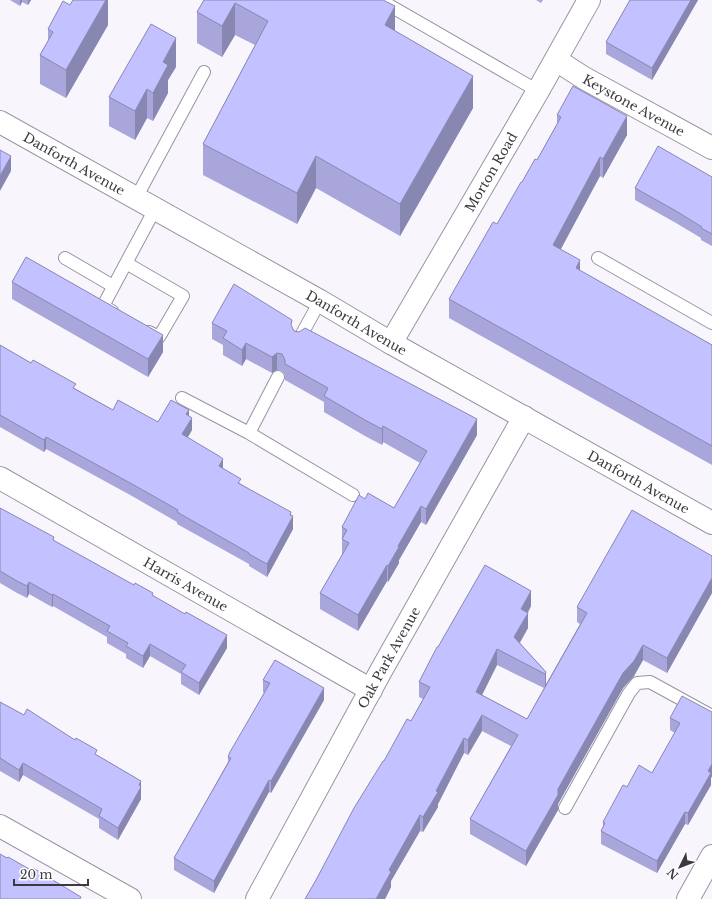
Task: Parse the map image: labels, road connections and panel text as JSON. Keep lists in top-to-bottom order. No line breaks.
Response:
{"streets":{"street":["Keystone Avenue","Danforth Avenue","Morton Road","Harris Avenue","Oak Park Avenue"]},"crossings":[["Keystone Avenue","Morton Road"],["Danforth Avenue","Morton Road"],["Danforth Avenue","Oak Park Avenue"],["Harris Avenue","Oak Park Avenue"]],"scale_bar":"20 m","north":"bottom left"}
